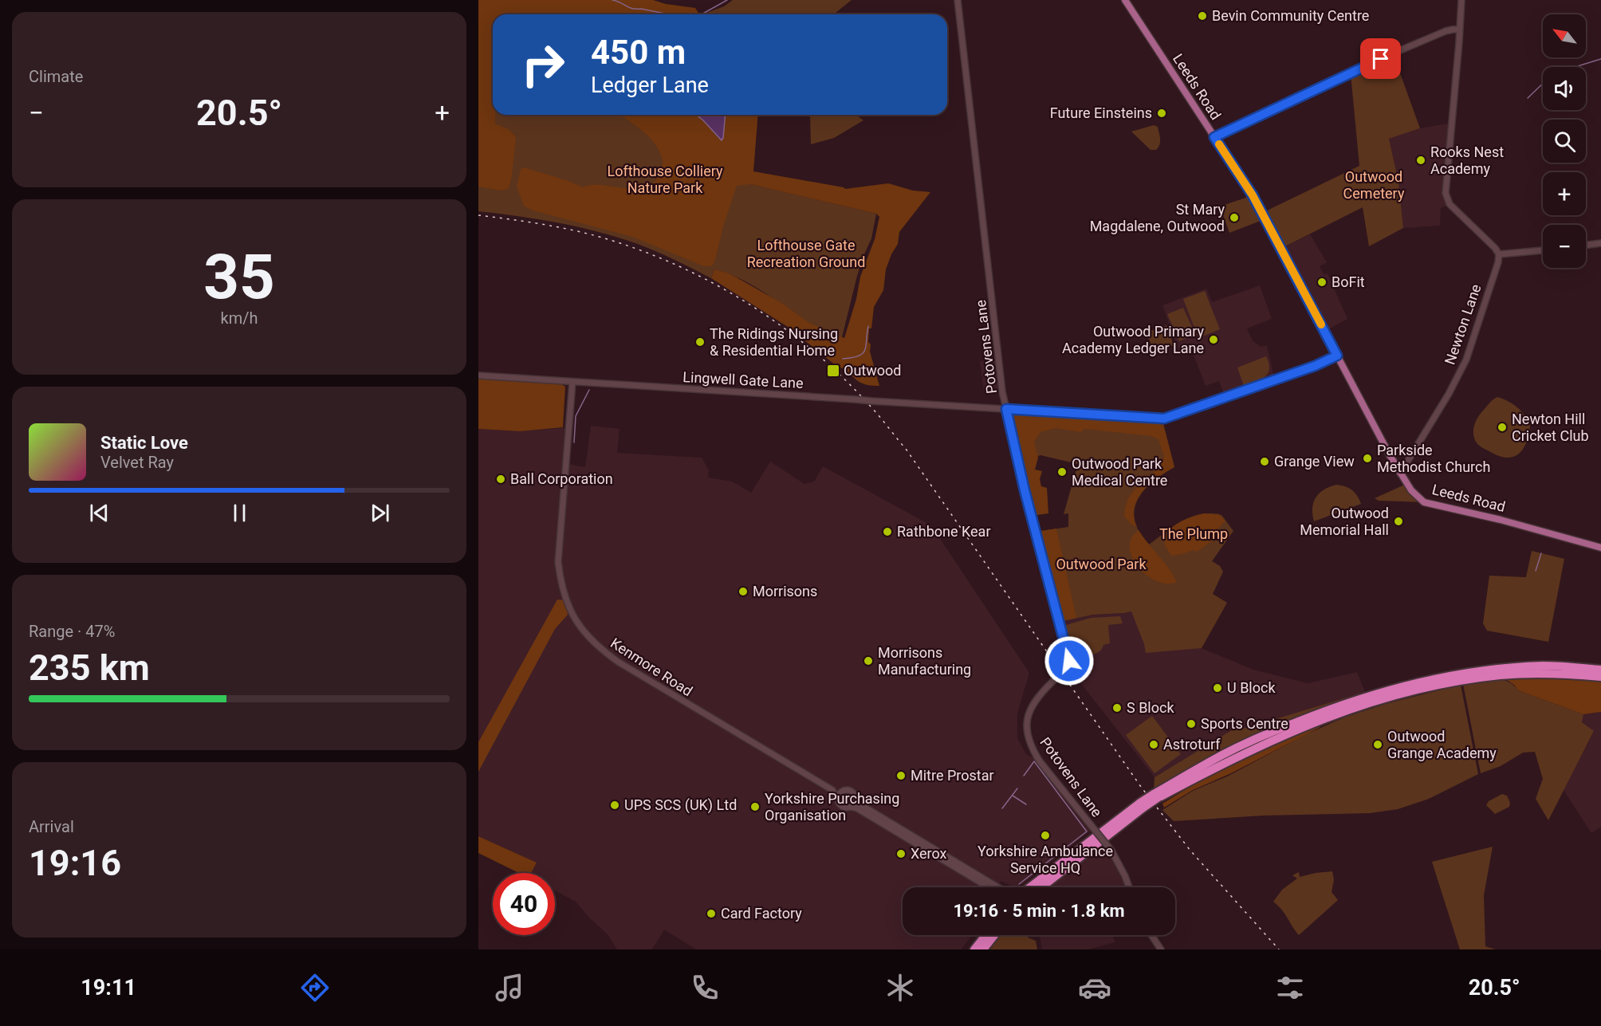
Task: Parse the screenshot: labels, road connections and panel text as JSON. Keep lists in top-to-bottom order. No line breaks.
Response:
{"streets":{"main road":["Leeds Road"],"street":["Newton Lane","Potovens Lane","Lingwell Gate Lane","Kenmore Road"]},"crossings":[["Leeds Road","Newton Lane"],["Leeds Road","Lingwell Gate Lane"],["Potovens Lane","Lingwell Gate Lane"],["Lingwell Gate Lane","Kenmore Road"]],"parks":["Lofthouse Colliery Nature Park","Outwood Cemetery","Lofthouse Gate Recreation Ground","The Plump","Outwood Park"],"places":{"other":["Bevin Community Centre","Future Einsteins","Rooks Nest Academy","St Mary Magdalene, Outwood","BoFit","Outwood Primary Academy Ledger Lane","The Ridings Nursing & Residential Home","Newton Hill Cricket Club","Parkside Methodist Church","Grange View","Outwood Park Medical Centre","Ball Corporation","Outwood Memorial Hall","Rathbone Kear","Morrisons","Morrisons Manufacturing","U Block","S Block","Sports Centre","Astroturf","Outwood Grange Academy","Mitre Prostar","UPS SCS (UK) Ltd","Yorkshire Purchasing Organisation","Yorkshire Ambulance Service HQ","Xerox","Card Factory"],"transit":["Outwood"]},"north":"top left","page":{"tile":["Climate",["35","km/h"],["Range · 47%","235 km"],["Arrival","19:16"]],"map_buttons":["+","−"],"turn":["450 m","Ledger Lane"],"heat":["−","20.5°","+"],"song":["Static Love","Velvet Ray"],"limit":"40","trip":"19:16 · 5 min · 1.8 km","tabs":["19:11","20.5°"]}}
